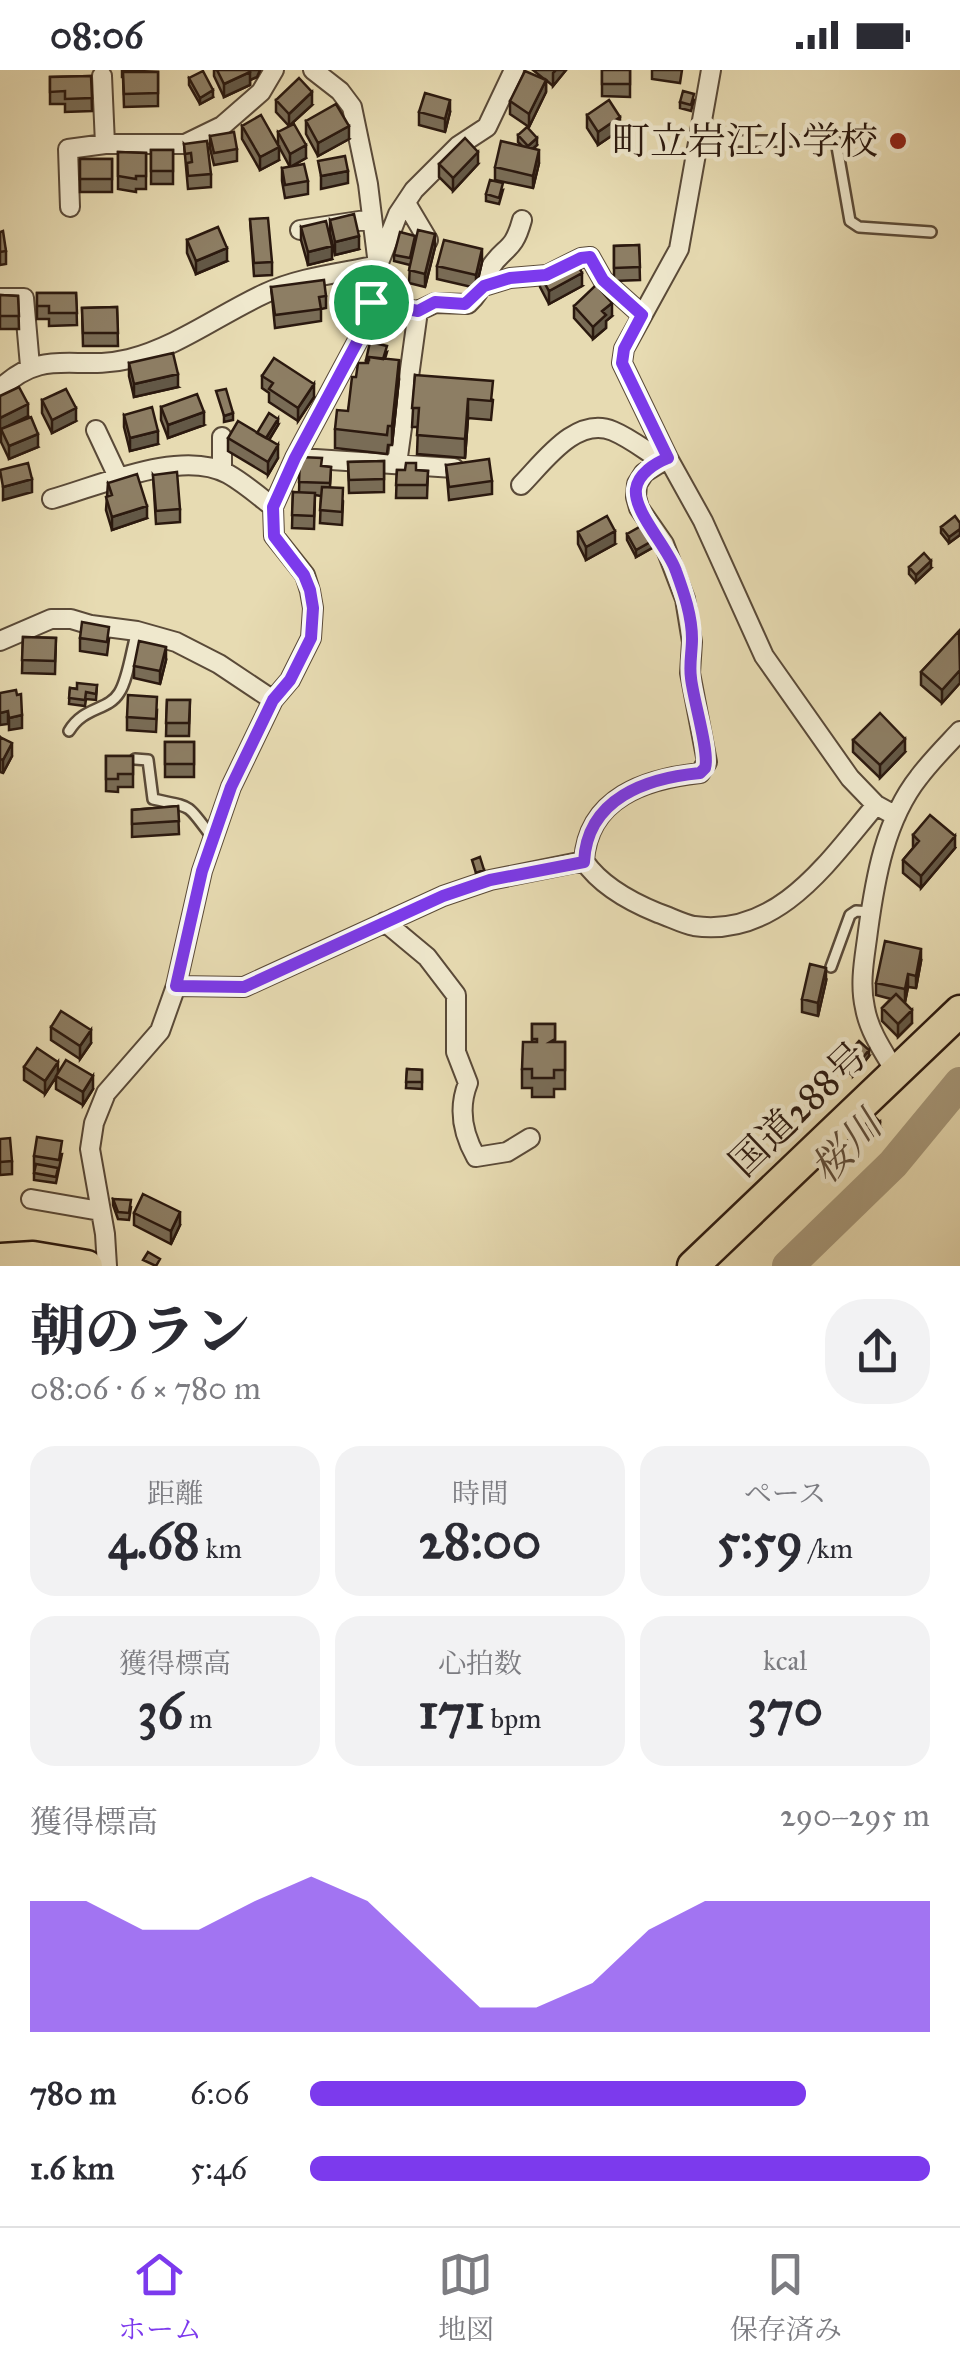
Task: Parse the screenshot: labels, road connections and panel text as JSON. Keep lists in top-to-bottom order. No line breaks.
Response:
{"streets":{"highway":["国道288号"]},"water":["桜川"],"places":["町立岩江小学校"],"page":{"status":"08:06","heading":["朝のラン","08:06 · 6 × 780 m"],"stats":[["距離","4.68 km"],["時間","28:00"],["ペース","5:59 /km"],["獲得標高","36 m"],["心拍数","171 bpm"],["kcal","370"]],"chart":["獲得標高","290–295 m"],"list":[{"name":"780 m","note":"6:06"},{"name":"1.6 km","note":"5:46"}],"tabs":["ホーム","地図","保存済み"]}}
